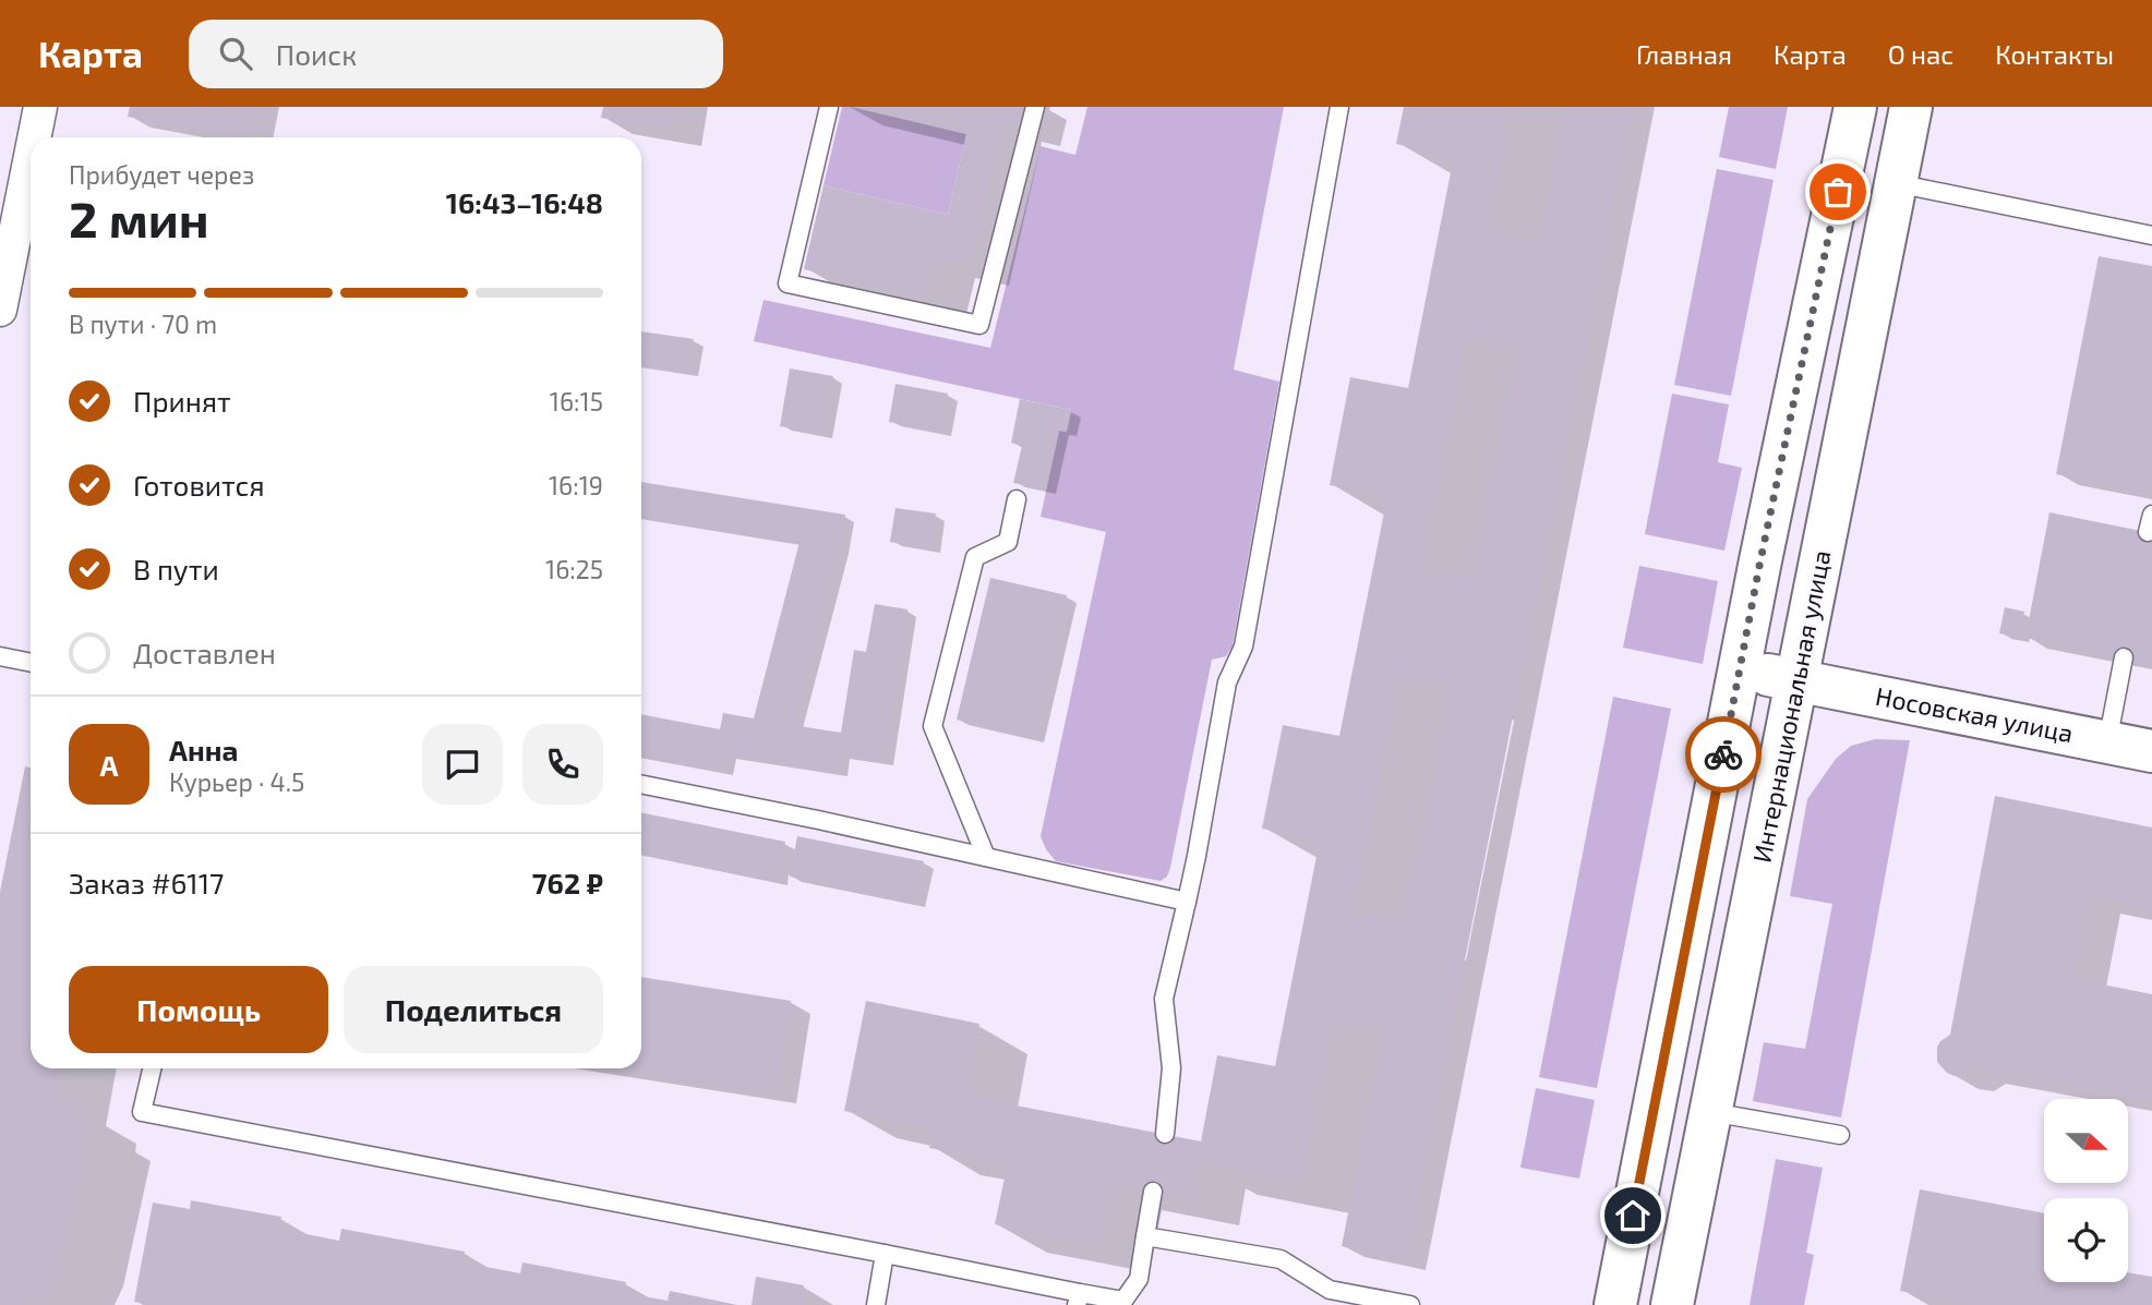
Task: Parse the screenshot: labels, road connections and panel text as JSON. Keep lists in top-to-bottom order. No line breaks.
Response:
{"streets":{"main road":["Интернациональная улица","Носовская улица"]},"crossings":[["Интернациональная улица","Носовская улица"]],"north":"right","page":{"header":"Карта","search":"Поиск","nav":["Главная","Карта","О нас","Контакты"],"heading":["2 мин","Прибудет через","16:43–16:48"],"panel":["Анна","Курьер · 4.5","Заказ #6117","762 ₽"],"bar":"В пути · 70 m","list":[["Принят","16:15"],["Готовится","16:19"],["В пути","16:25"],"Доставлен"],"round":"А","buttons":["Помощь","Поделиться"]}}
